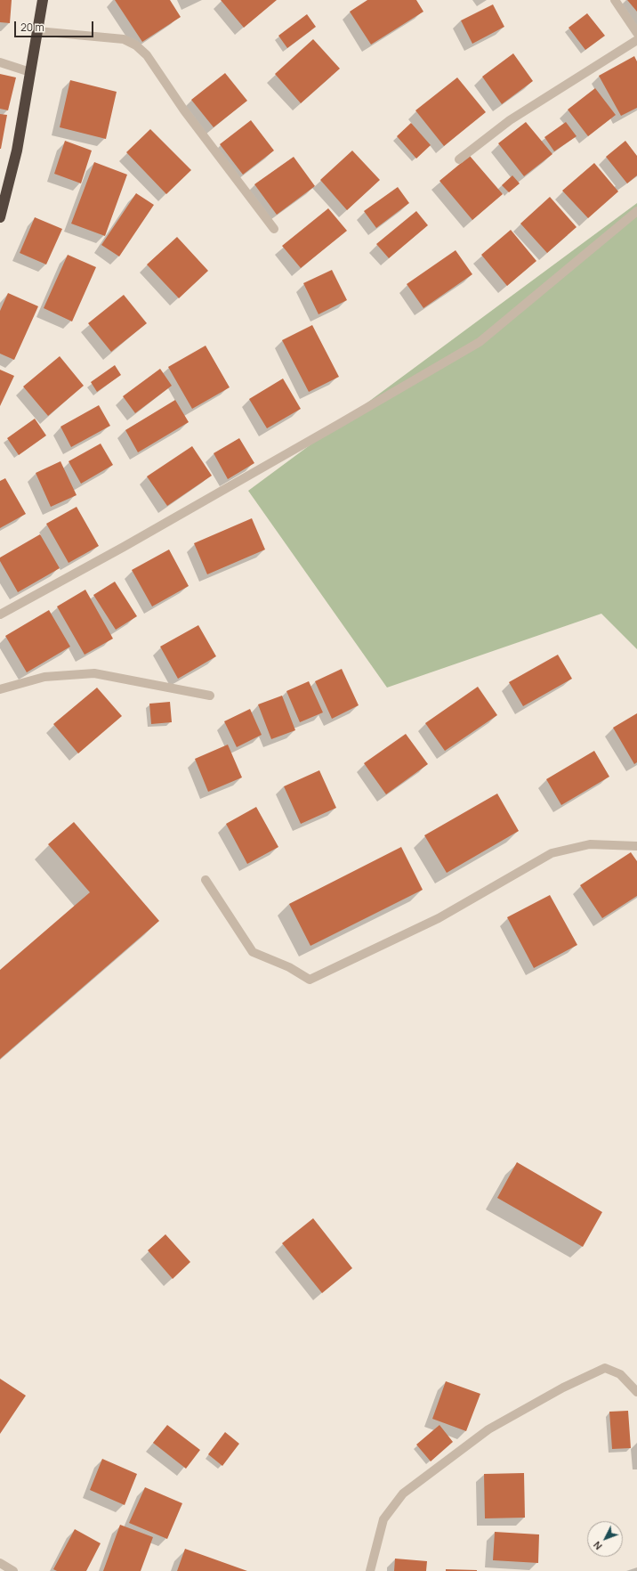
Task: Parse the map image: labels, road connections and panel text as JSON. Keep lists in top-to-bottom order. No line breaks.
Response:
{"scale_bar":"20 m","north":"bottom left"}
